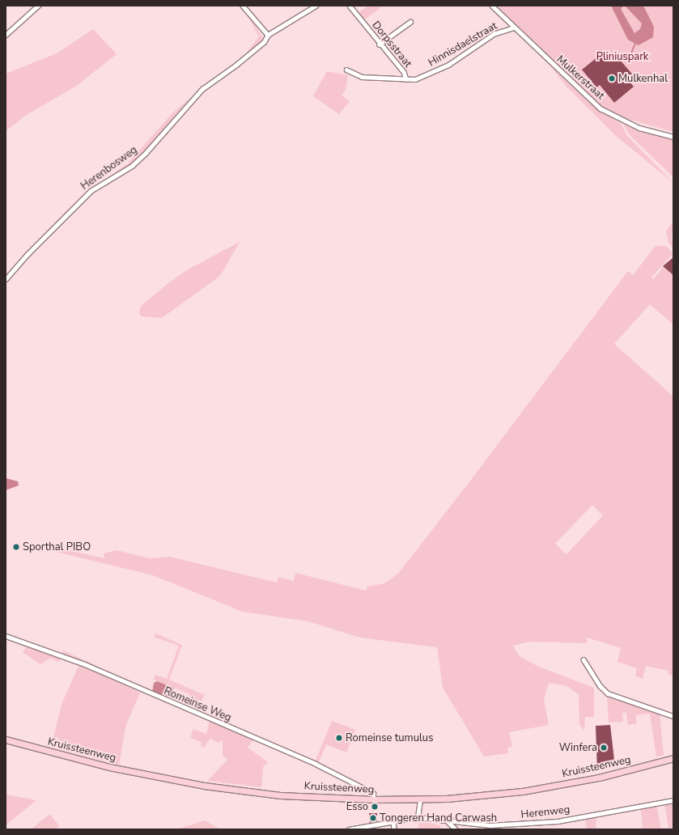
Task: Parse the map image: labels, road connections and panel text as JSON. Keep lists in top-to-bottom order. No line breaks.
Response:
{"streets":{"main road":["Kruissteenweg"],"street":["Dorpsstraat","Hinnisdaelstraat","Mulkerstraat","Herenbosweg","Romeinse Weg","Herenweg"]},"crossings":[["Dorpsstraat","Hinnisdaelstraat"],["Hinnisdaelstraat","Mulkerstraat"],["Romeinse Weg","Kruissteenweg"]],"parks":["Pliniuspark"],"places":["Mulkenhal","Sporthal PIBO","Romeinse tumulus","Winfera","Esso","Tongeren Hand Carwash"]}
